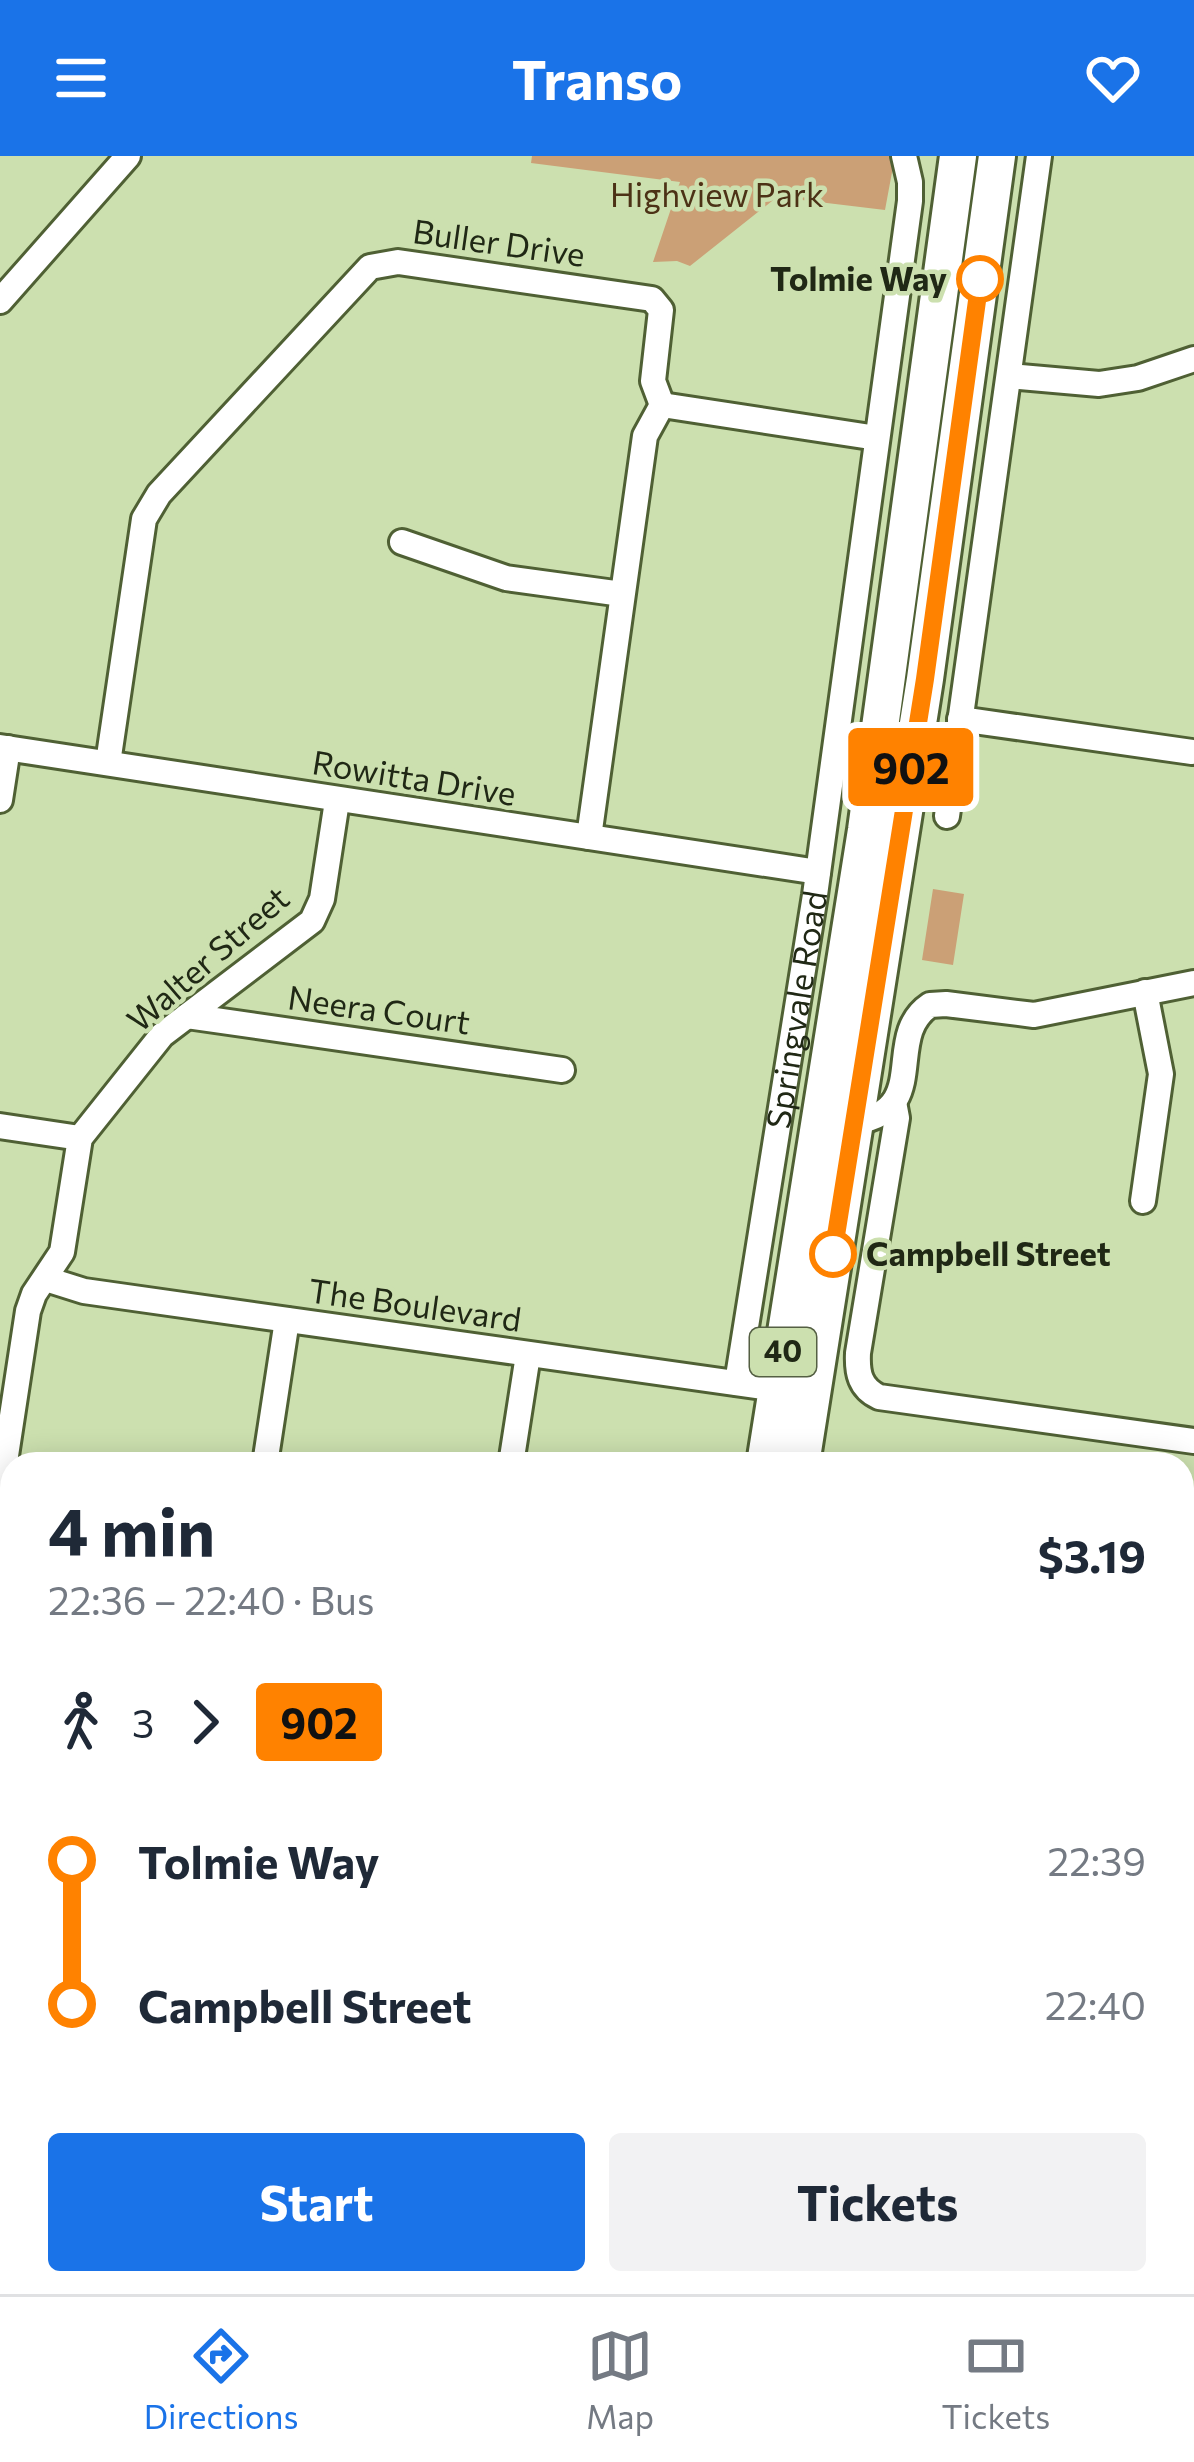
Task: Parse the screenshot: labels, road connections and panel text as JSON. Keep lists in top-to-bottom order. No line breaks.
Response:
{"streets":{"highway":["Springvale Road","40"],"street":["Buller Drive","Rowitta Drive","Walter Street","Neera Court","The Boulevard"]},"crossings":[["Buller Drive","Rowitta Drive"],["Rowitta Drive","Walter Street"],["Rowitta Drive","Springvale Road"],["Walter Street","Neera Court"],["Walter Street","The Boulevard"],["Springvale Road","The Boulevard"]],"parks":["Highview Park"],"places":["Tolmie Way","Campbell Street"],"lines":["bus line 902"],"page":{"header":"Transo","on_map":"902","heading":["4 min","22:36 – 22:40 · Bus","$3.19"],"legs":["3","902"],"list":[{"name":"Tolmie Way","value":"22:39"},{"name":"Campbell Street","value":"22:40"}],"buttons":["Start","Tickets"],"tabs":["Directions","Map","Tickets"]}}
